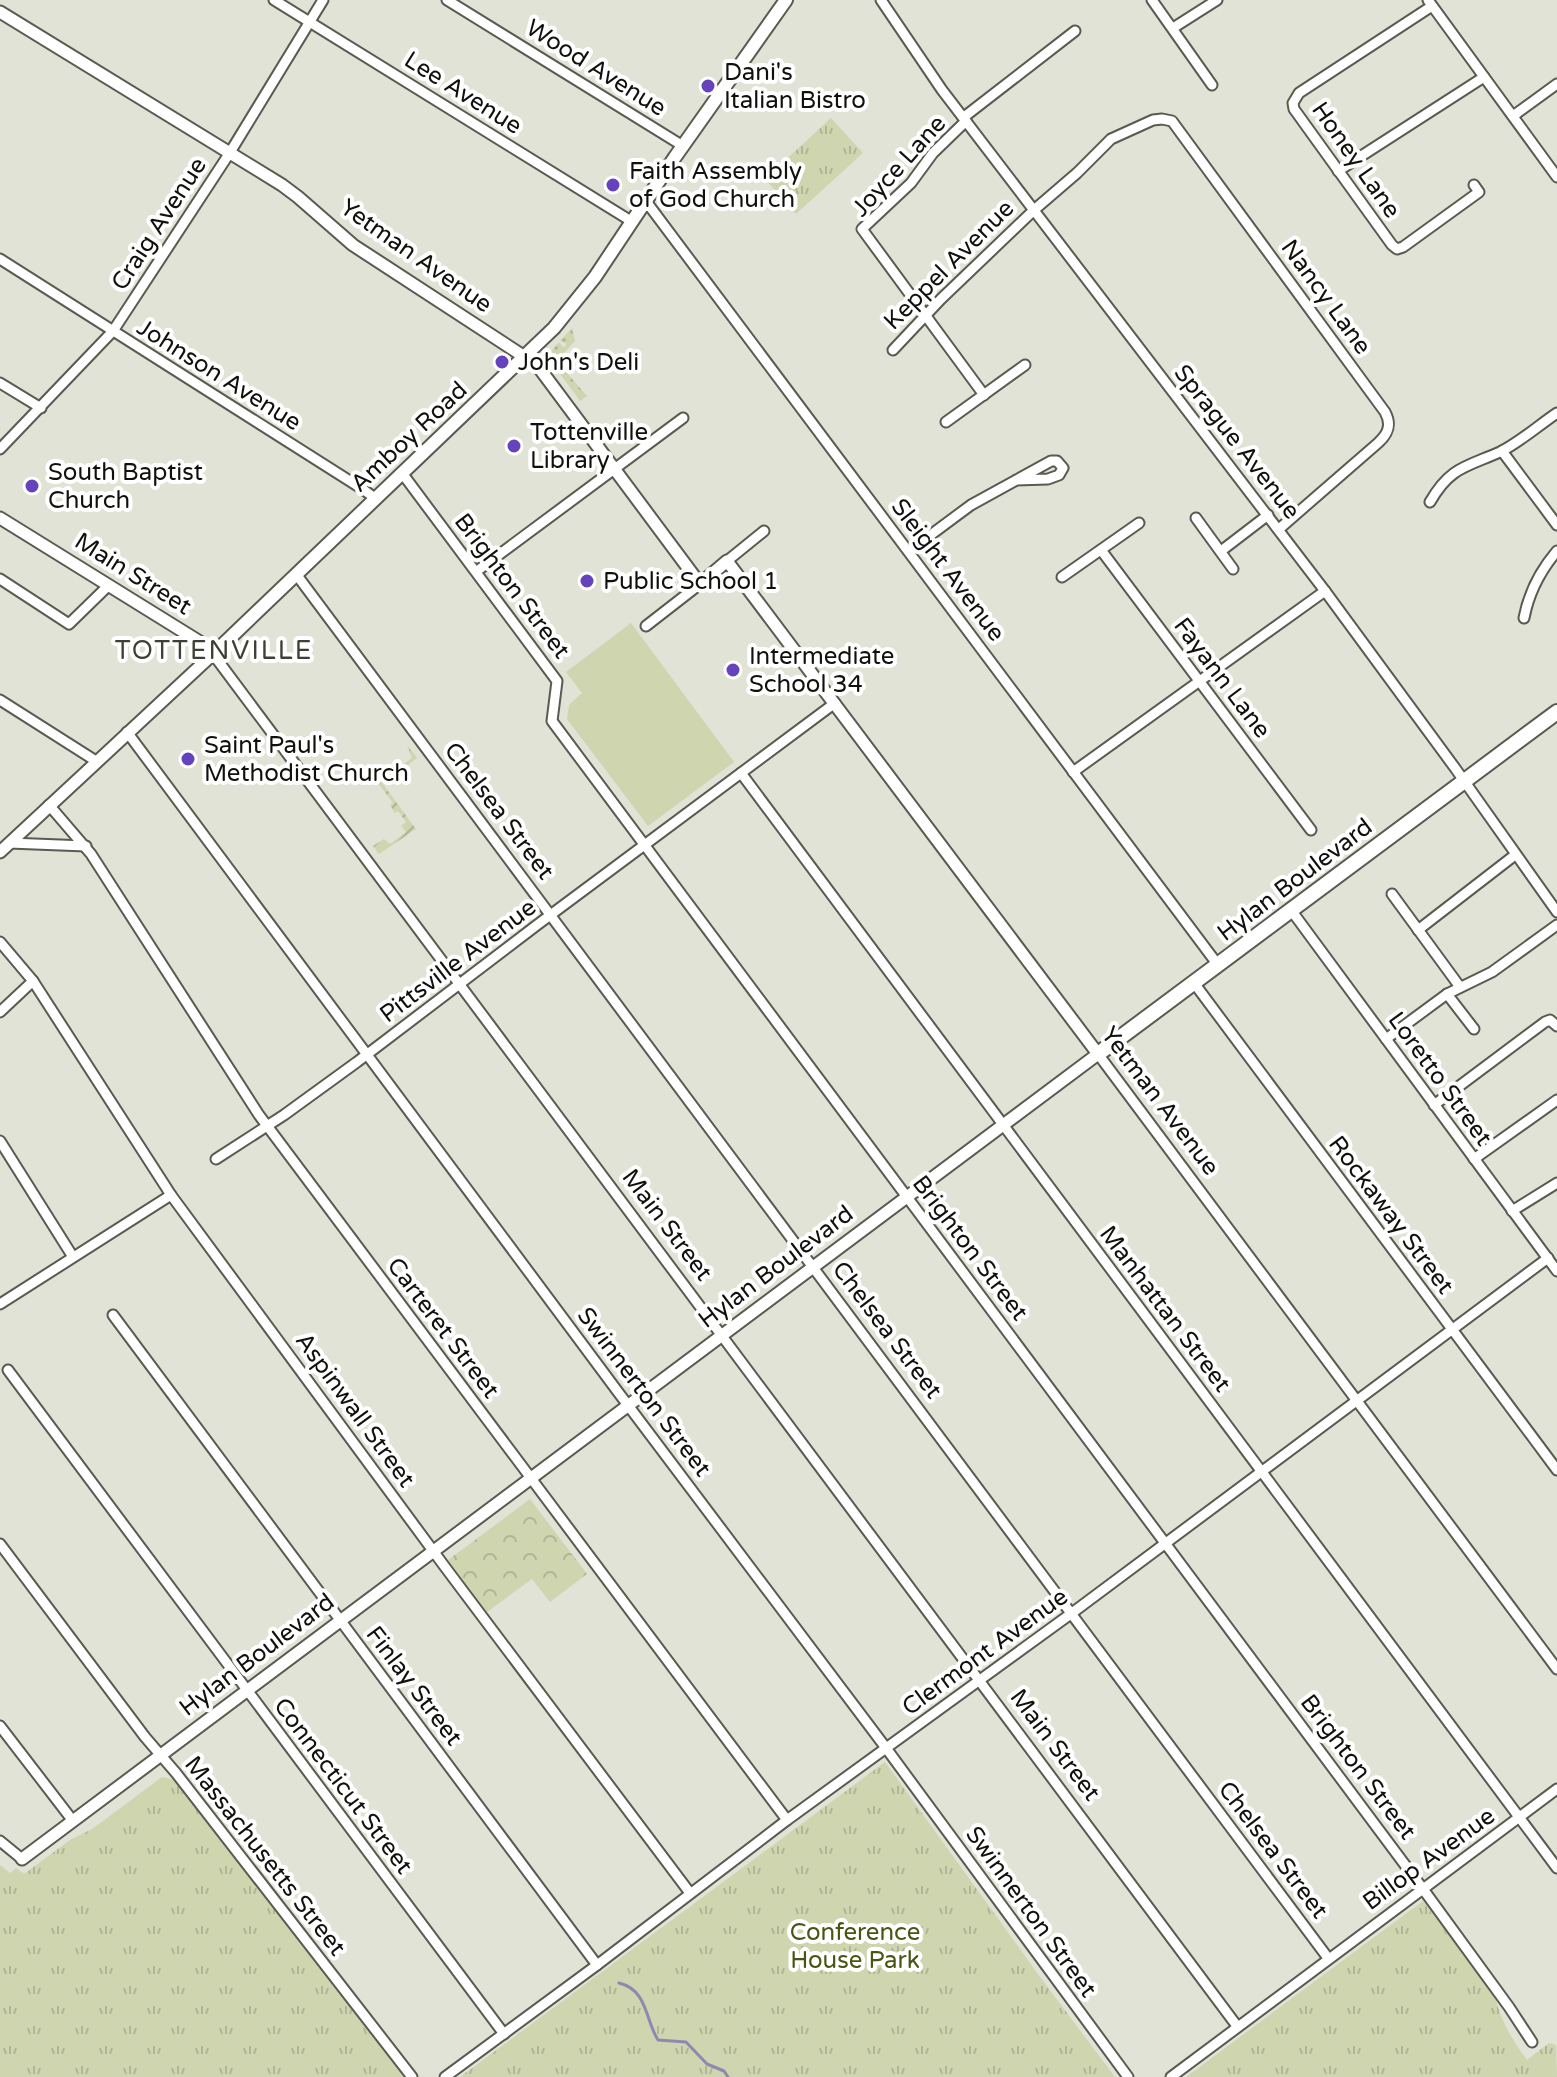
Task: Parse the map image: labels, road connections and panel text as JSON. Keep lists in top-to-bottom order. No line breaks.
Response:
{"streets":{"main road":["Amboy Road","Hylan Boulevard"],"street":["Wood Avenue","Lee Avenue","Honey Lane","Joyce Lane","Craig Avenue","Yetman Avenue","Keppel Avenue","Nancy Lane","Johnson Avenue","Sprague Avenue","Sleight Avenue","Main Street","Brighton Street","Fayann Lane","Chelsea Street","Pittsville Avenue","Loretto Street","Rockaway Street","Manhattan Street","Carteret Street","Swinnerton Street","Aspinwall Street","Clermont Avenue","Finlay Street","Connecticut Street","Massachusetts Street","Billop Avenue"]},"crossings":[["Wood Avenue","Amboy Road"],["Lee Avenue","Craig Avenue"],["Lee Avenue","Amboy Road"],["Joyce Lane","Keppel Avenue"],["Joyce Lane","Sprague Avenue"],["Craig Avenue","Yetman Avenue"],["Craig Avenue","Johnson Avenue"],["Yetman Avenue","Amboy Road"],["Yetman Avenue","Hylan Boulevard"],["Yetman Avenue","Pittsville Avenue"],["Yetman Avenue","Clermont Avenue"],["Keppel Avenue","Nancy Lane"],["Keppel Avenue","Sprague Avenue"],["Nancy Lane","Sprague Avenue"],["Johnson Avenue","Amboy Road"],["Amboy Road","Sleight Avenue"],["Amboy Road","Main Street"],["Amboy Road","Brighton Street"],["Amboy Road","Chelsea Street"],["Amboy Road","Carteret Street"],["Amboy Road","Swinnerton Street"],["Sprague Avenue","Hylan Boulevard"],["Sleight Avenue","Hylan Boulevard"],["Main Street","Hylan Boulevard"],["Main Street","Pittsville Avenue"],["Main Street","Clermont Avenue"],["Main Street","Billop Avenue"],["Brighton Street","Hylan Boulevard"],["Brighton Street","Pittsville Avenue"],["Brighton Street","Clermont Avenue"],["Brighton Street","Billop Avenue"],["Chelsea Street","Hylan Boulevard"],["Chelsea Street","Pittsville Avenue"],["Chelsea Street","Clermont Avenue"],["Chelsea Street","Billop Avenue"],["Hylan Boulevard","Loretto Street"],["Hylan Boulevard","Rockaway Street"],["Hylan Boulevard","Manhattan Street"],["Hylan Boulevard","Carteret Street"],["Hylan Boulevard","Swinnerton Street"],["Hylan Boulevard","Aspinwall Street"],["Hylan Boulevard","Finlay Street"],["Hylan Boulevard","Connecticut Street"],["Hylan Boulevard","Massachusetts Street"],["Pittsville Avenue","Manhattan Street"],["Pittsville Avenue","Carteret Street"],["Pittsville Avenue","Swinnerton Street"],["Loretto Street","Clermont Avenue"],["Rockaway Street","Clermont Avenue"],["Manhattan Street","Clermont Avenue"],["Manhattan Street","Billop Avenue"],["Carteret Street","Clermont Avenue"],["Swinnerton Street","Clermont Avenue"],["Aspinwall Street","Clermont Avenue"],["Clermont Avenue","Finlay Street"],["Clermont Avenue","Connecticut Street"]],"districts":["TOTTENVILLE"],"parks":["Conference House Park"],"places":["Dani's Italian Bistro","Faith Assembly of God Church","John's Deli","Tottenville Library","South Baptist Church","Public School 1","Intermediate School 34","Saint Paul's Methodist Church"]}
